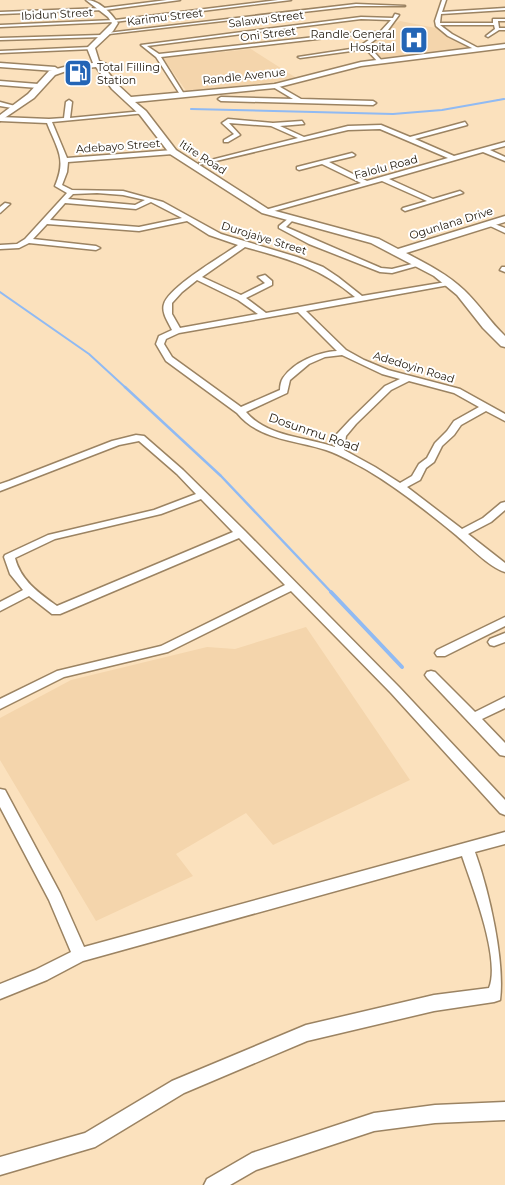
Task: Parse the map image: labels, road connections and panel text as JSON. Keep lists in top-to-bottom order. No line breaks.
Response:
{"streets":{"main road":["Randle Avenue","Itire Road","Ogunlana Drive"],"street":["Ibidun Street","Karimu Street","Salawu Street","Oni Street","Adebayo Street","Falolu Road","Durojaiye Street","Adedoyin Road","Dosunmu Road"]},"crossings":[["Salawu Street","Oni Street"],["Randle Avenue","Itire Road"],["Adebayo Street","Itire Road"],["Itire Road","Falolu Road"],["Itire Road","Ogunlana Drive"]],"places":{"hospital":["Randle General Hospital"],"fuel station":["Total Filling Station"]}}
